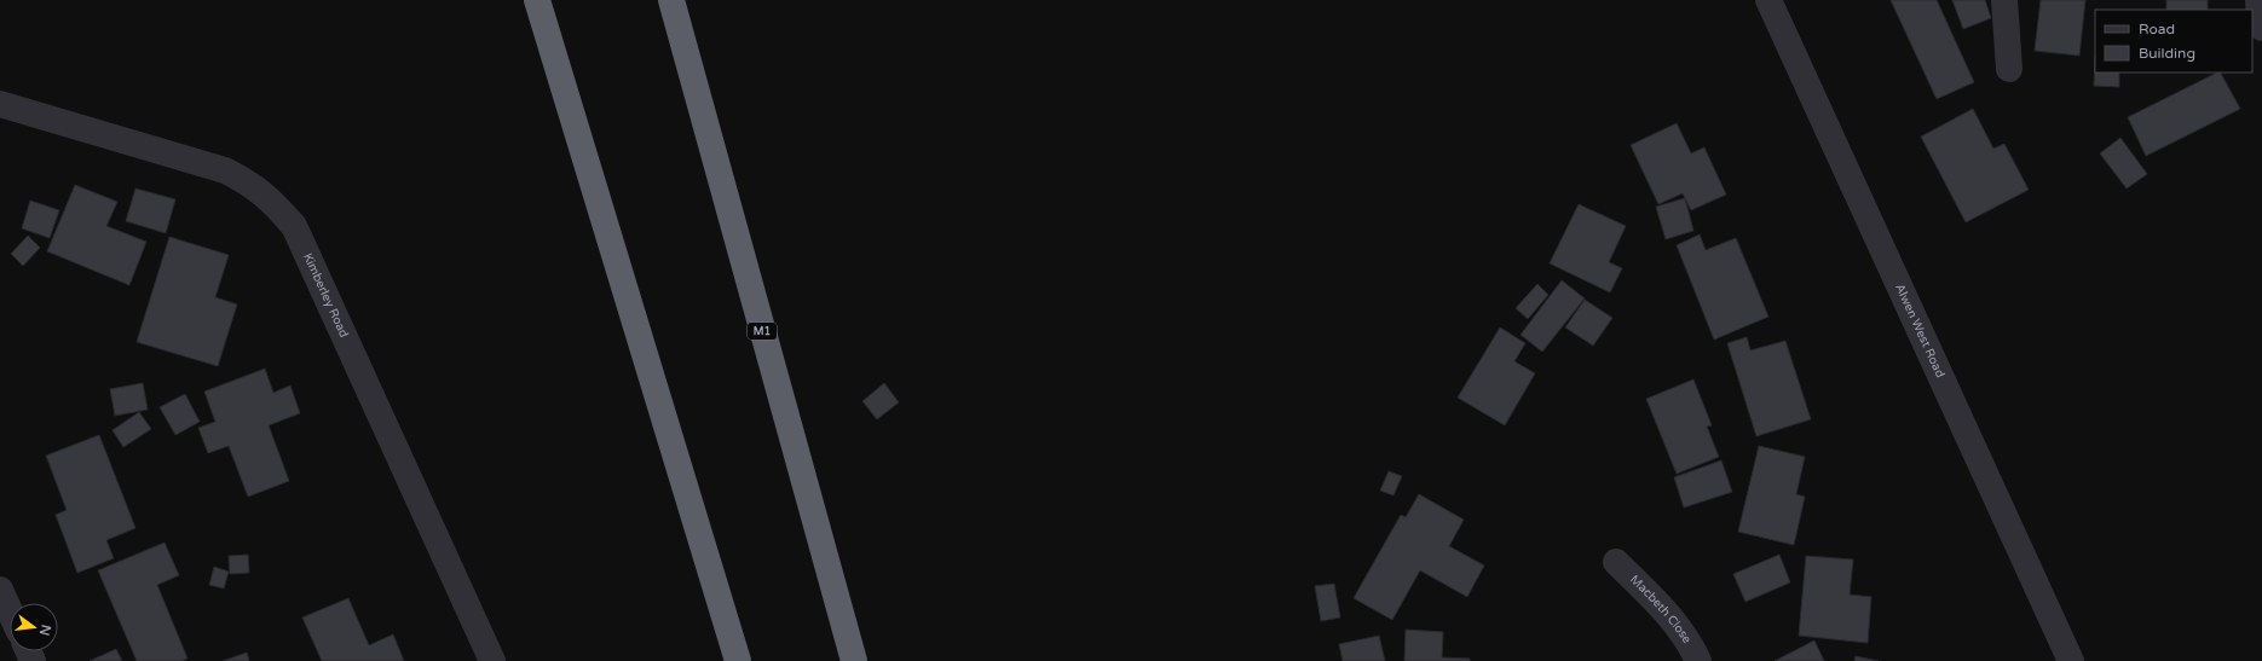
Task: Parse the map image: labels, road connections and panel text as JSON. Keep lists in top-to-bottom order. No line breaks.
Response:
{"streets":{"highway":["M1"],"street":["Kimberley Road","Alwen West Road","Macbeth Close"]},"legend":["Road","Building"],"north":"right"}
